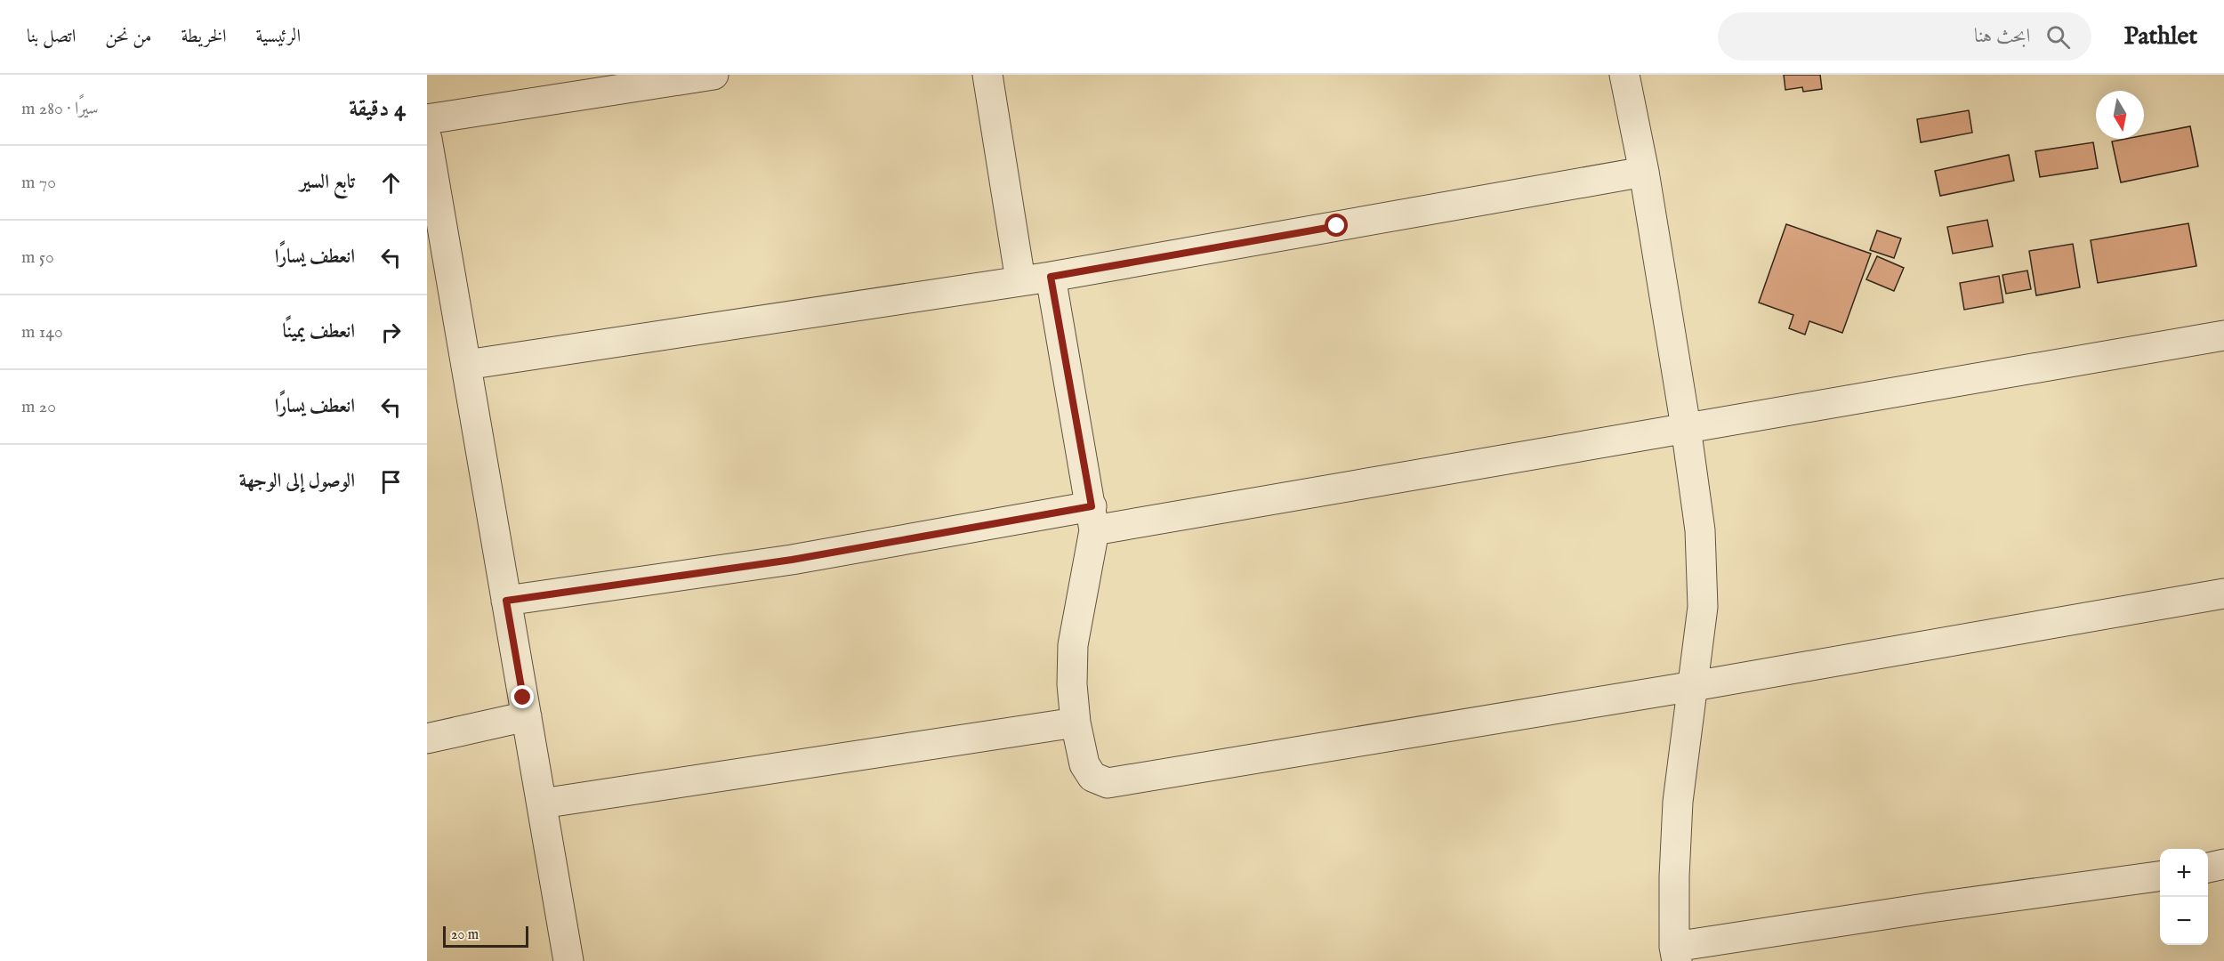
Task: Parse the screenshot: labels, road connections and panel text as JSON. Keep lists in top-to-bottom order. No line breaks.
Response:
{"scale_bar":"20 m","north":"bottom","page":{"header":"Pathlet","search":"ابحث هنا","nav":["الرئيسية","الخريطة","من نحن","اتصل بنا"],"heading":["4 دقيقة","سيرًا · 280 m"],"list":[["تابع السير","70 m"],["انعطف يسارًا","50 m"],["انعطف يمينًا","140 m"],["انعطف يسارًا","20 m"],"الوصول إلى الوجهة"],"map_buttons":["+","−"],"scale":"20 m"}}
